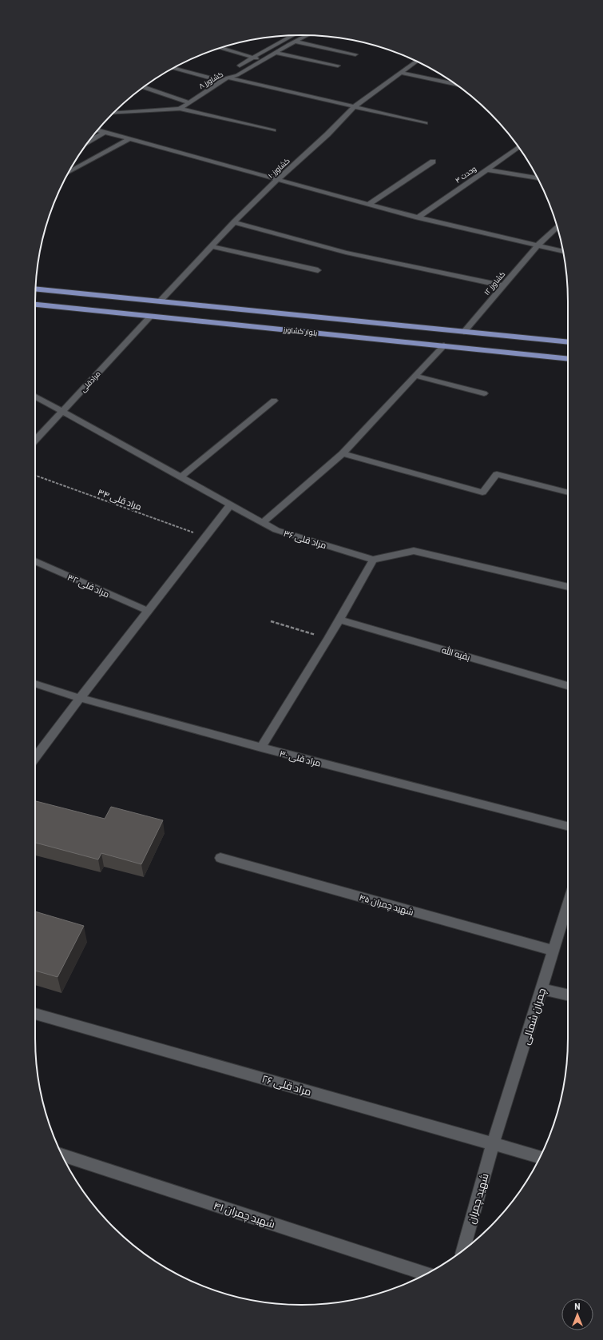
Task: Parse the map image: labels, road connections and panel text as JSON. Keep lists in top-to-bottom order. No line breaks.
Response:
{"streets":{"main road":["بلوار کشاورز"],"street":["کشاورز ۸","کشاورز ۱۰","وحدت ۴","کشاورز ۱۲","مرادقلی","مراد قلی ۳۶","مراد قلی ۳۲","بقیه الله","مراد قلی ۳۰","شهید چمران ۴۵","چمران شمالی","مراد قلی ۲۶","شهید چمران","شهید چمران ۴۱"],"path":["مراد قلی ۳۴"]},"crossings":[["کشاورز ۱۰","بلوار کشاورز"],["کشاورز ۱۲","بلوار کشاورز"],["بلوار کشاورز","مرادقلی"],["مرادقلی","مراد قلی ۳۶"],["شهید چمران ۴۵","چمران شمالی"],["چمران شمالی","مراد قلی ۲۶"],["چمران شمالی","شهید چمران"],["مراد قلی ۲۶","شهید چمران"]],"north":"top"}
